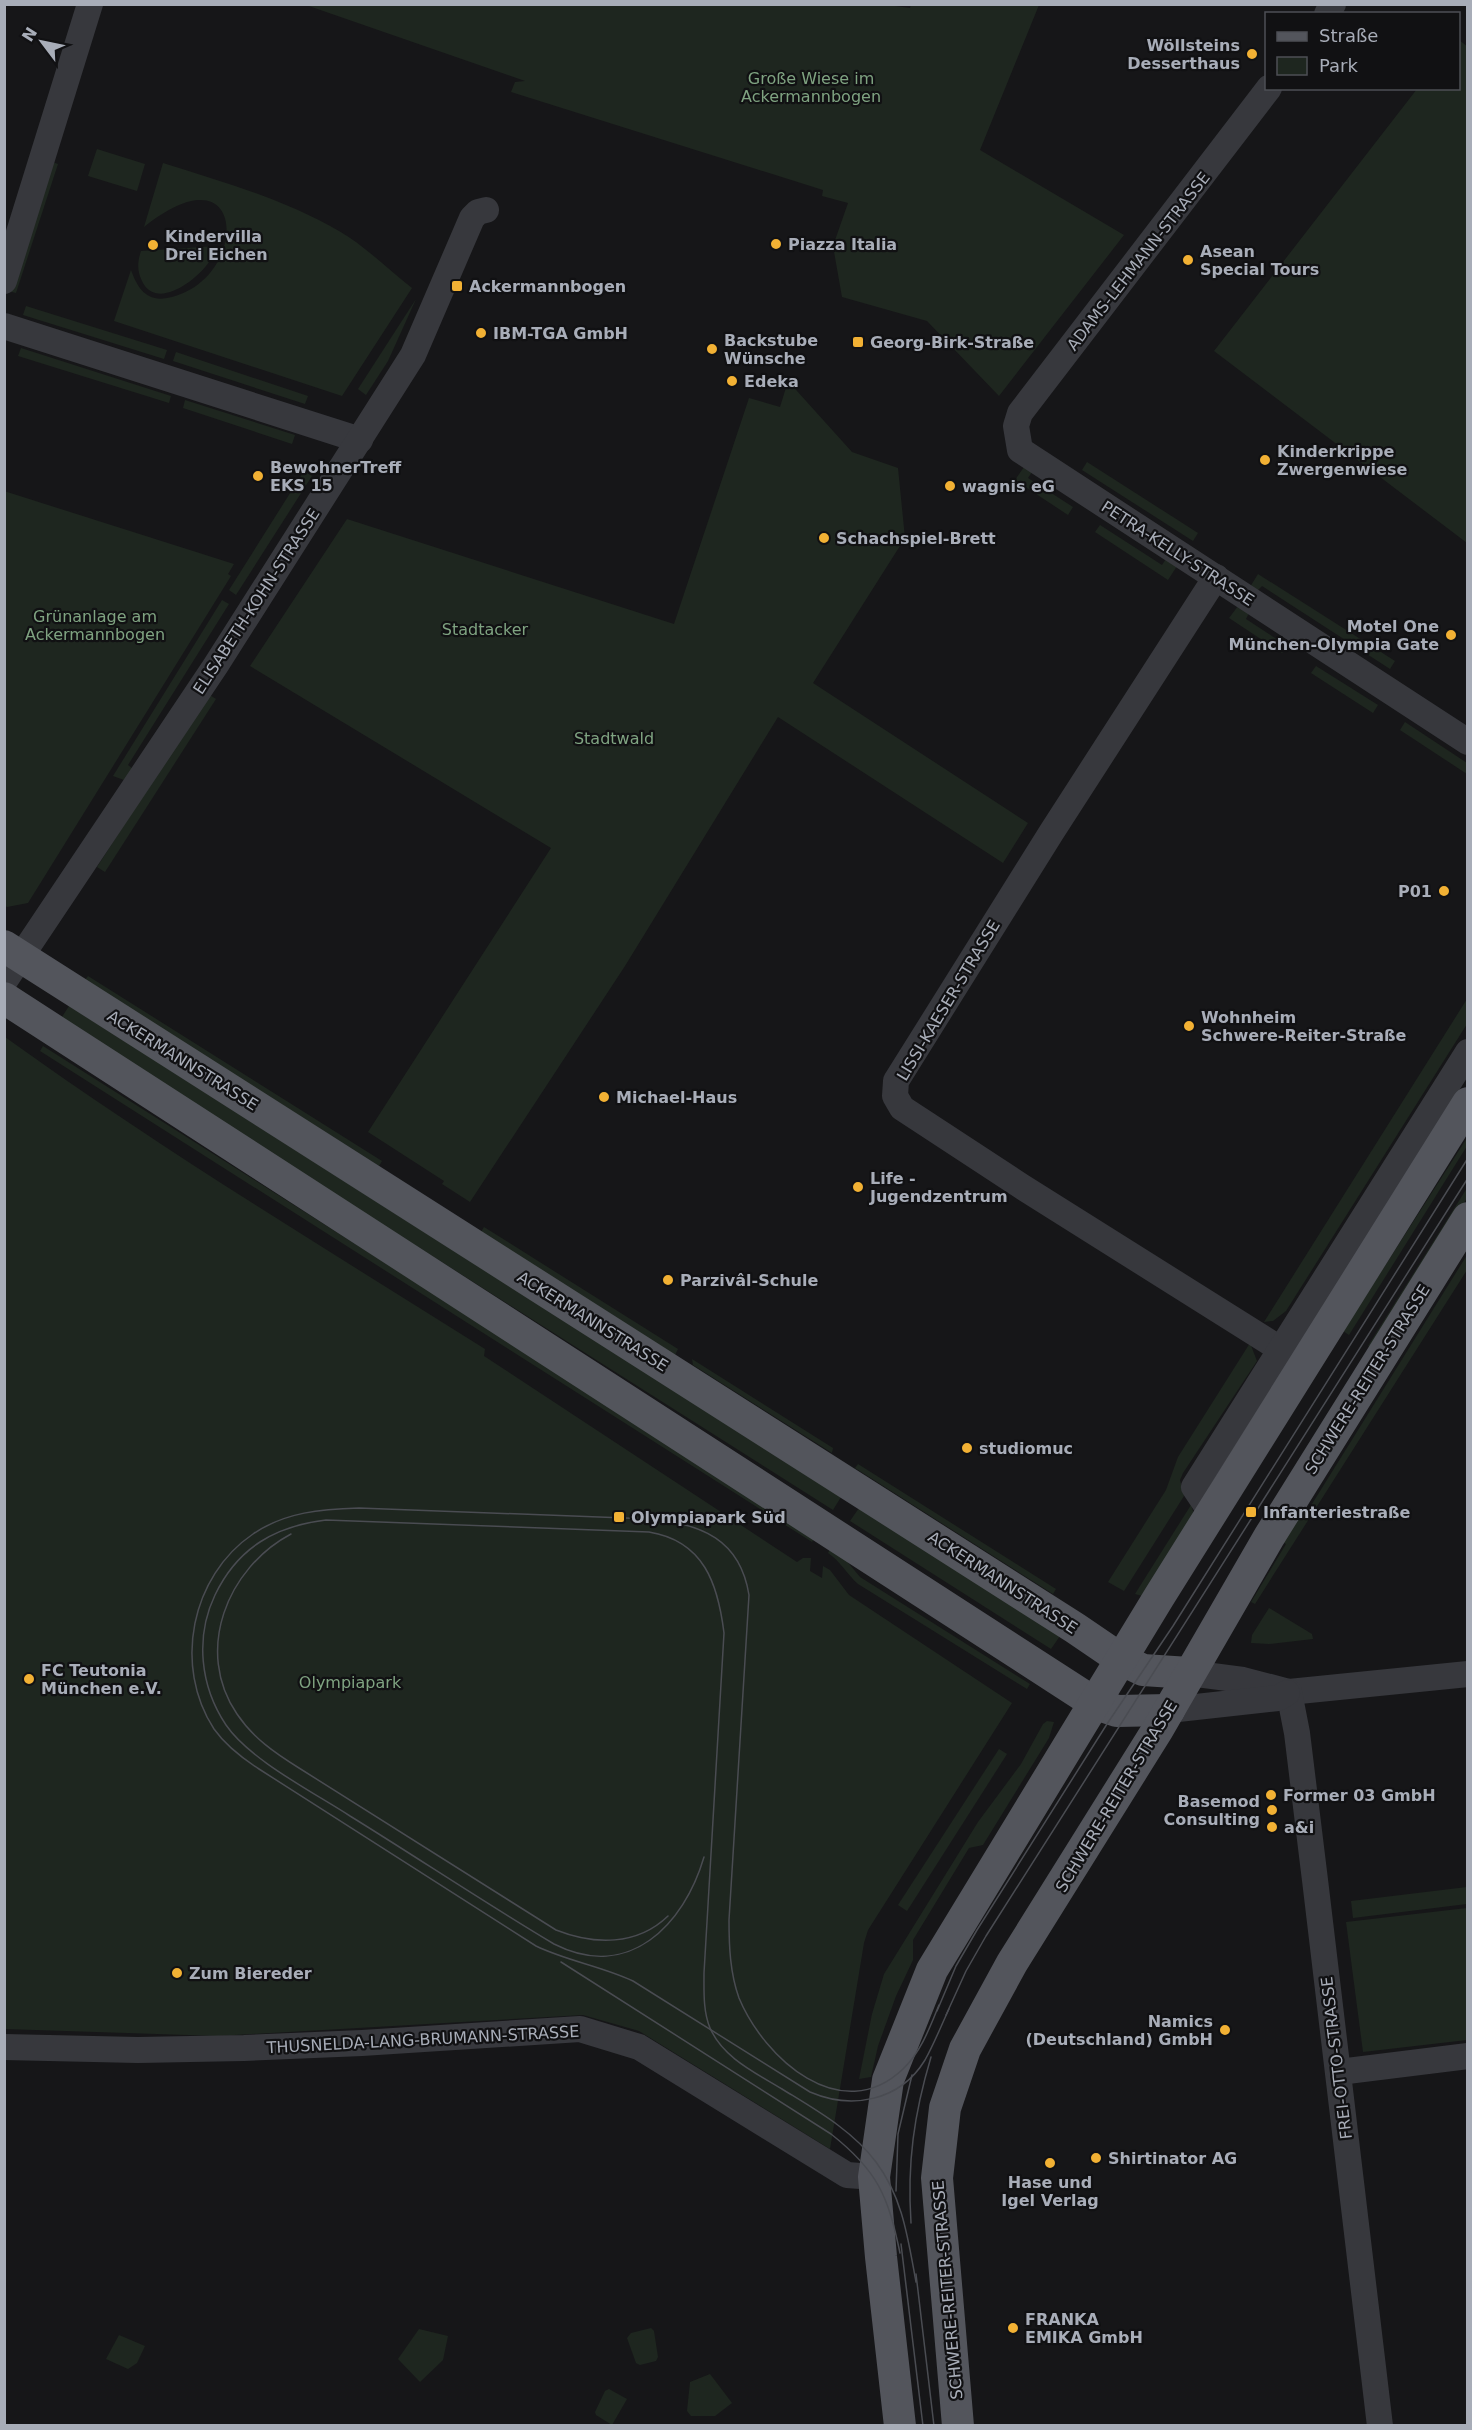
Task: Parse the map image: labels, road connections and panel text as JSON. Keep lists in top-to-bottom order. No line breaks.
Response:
{"streets":{"main road":["ACKERMANNSTRASSE","SCHWERE-REITER-STRASSE"],"street":["ADAMS-LEHMANN-STRASSE","PETRA-KELLY-STRASSE","ELISABETH-KOHN-STRASSE","LISSI-KAESER-STRASSE","THUSNELDA-LANG-BRUMANN-STRASSE","FREI-OTTO-STRASSE"]},"crossings":[["ADAMS-LEHMANN-STRASSE","PETRA-KELLY-STRASSE"],["PETRA-KELLY-STRASSE","LISSI-KAESER-STRASSE"],["ELISABETH-KOHN-STRASSE","ACKERMANNSTRASSE"],["ACKERMANNSTRASSE","SCHWERE-REITER-STRASSE"]],"parks":["Große Wiese im Ackermannbogen","Grünanlage am Ackermannbogen","Stadtacker","Stadtwald","Olympiapark"],"places":{"other":["Wöllsteins Desserthaus","Piazza Italia","Kindervilla Drei Eichen","Asean Special Tours","IBM-TGA GmbH","Backstube Wünsche","Edeka","Kinderkrippe Zwergenwiese","BewohnerTreff EKS 15","wagnis eG","Schachspiel-Brett","Motel One München-Olympia Gate","P01","Wohnheim Schwere-Reiter-Straße","Michael-Haus","Life - Jugendzentrum","Parzivâl-Schule","studiomuc","FC Teutonia München e.V.","Former 03 GmbH","Basemod Consulting","a&i","Zum Biereder","Namics (Deutschland) GmbH","Shirtinator AG","Hase und Igel Verlag","FRANKA EMIKA GmbH"],"transit":["Ackermannbogen","Georg-Birk-Straße","Infanteriestraße","Olympiapark Süd"]},"legend":["Straße","Park"],"north":"top left"}
